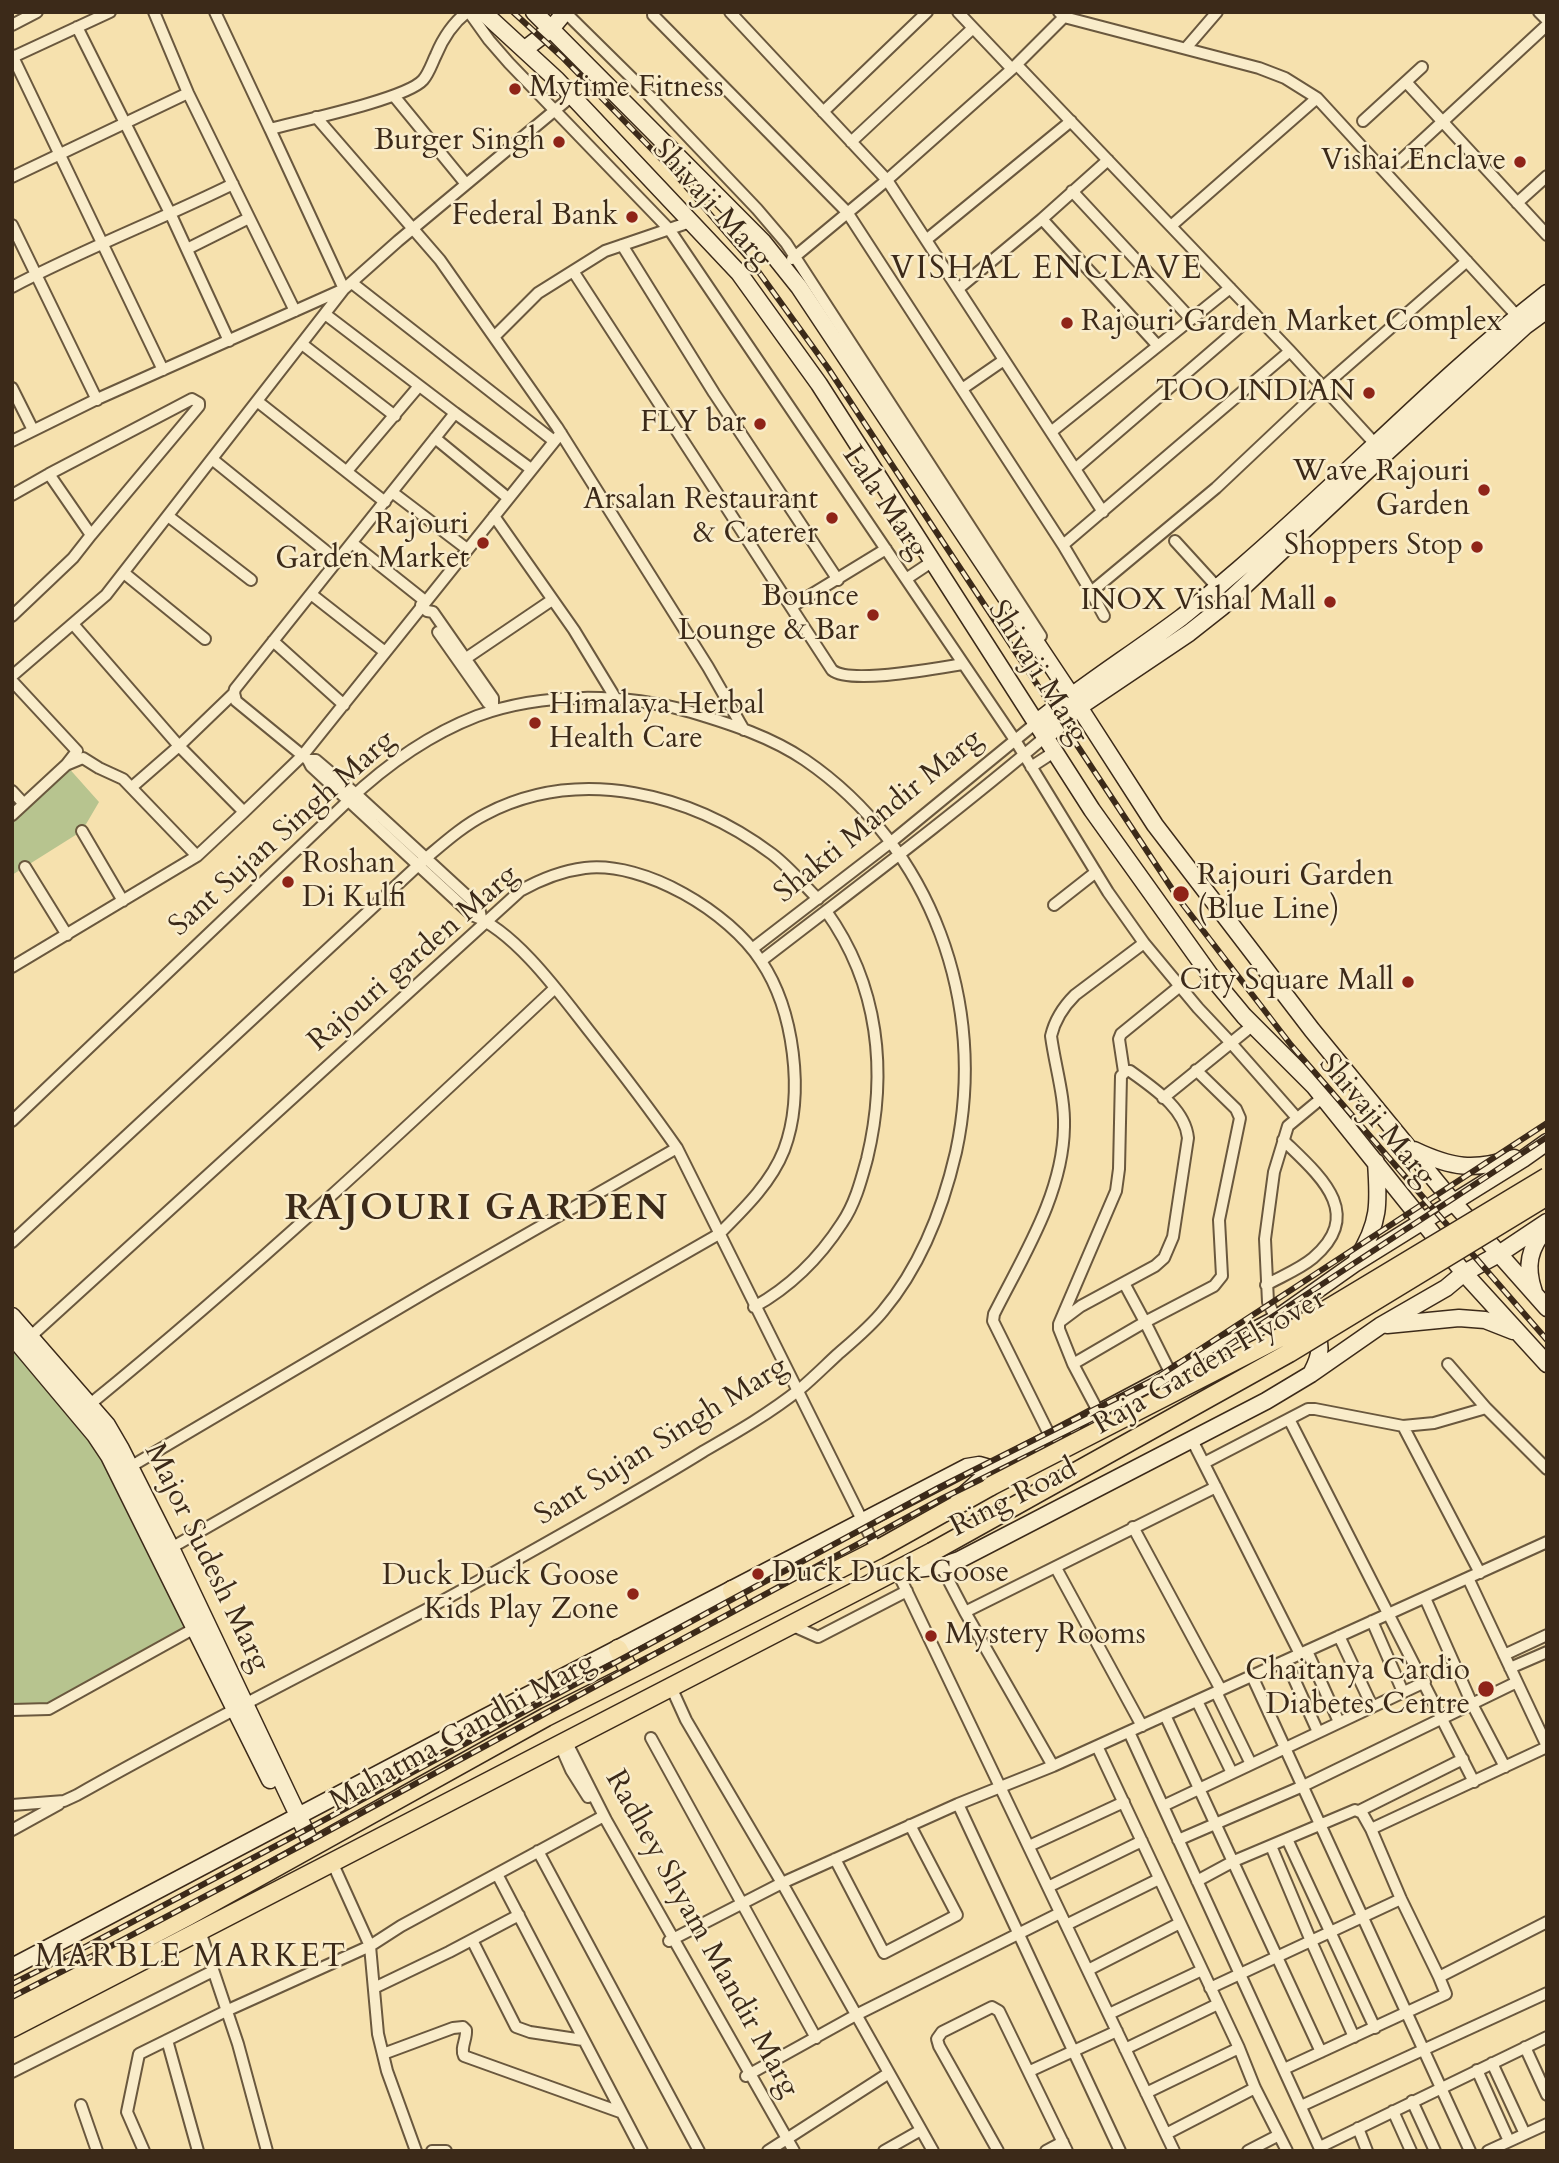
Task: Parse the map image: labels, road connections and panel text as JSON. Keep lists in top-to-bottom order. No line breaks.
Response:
{"streets":{"main road":["Shivaji Marg","Raja Garden Flyover","Ring Road","Major Sudesh Marg","Mahatma Gandhi Marg"],"street":["Lala Marg","Shakti Mandir Marg","Sant Sujan Singh Marg","Rajouri garden Marg","Radhey Shyam Mandir Marg"]},"crossings":[["Shivaji Marg","Shakti Mandir Marg"],["Shivaji Marg","Ring Road"],["Lala Marg","Shakti Mandir Marg"],["Shakti Mandir Marg","Sant Sujan Singh Marg"],["Shakti Mandir Marg","Rajouri garden Marg"],["Sant Sujan Singh Marg","Major Sudesh Marg"],["Rajouri garden Marg","Major Sudesh Marg"],["Raja Garden Flyover","Ring Road"],["Raja Garden Flyover","Mahatma Gandhi Marg"],["Major Sudesh Marg","Mahatma Gandhi Marg"],["Mahatma Gandhi Marg","Radhey Shyam Mandir Marg"]],"districts":["VISHAL ENCLAVE","RAJOURI GARDEN","MARBLE MARKET"],"places":["Mytime Fitness","Burger Singh","Vishai Enclave","Federal Bank","Rajouri Garden Market Complex","TOO INDIAN","FLY bar","Wave Rajouri Garden","Arsalan Restaurant & Caterer","Rajouri Garden Market","Shoppers Stop","INOX Vishal Mall","Bounce Lounge & Bar","Himalaya Herbal Health Care","Roshan Di Kulfi","Rajouri Garden (Blue Line)","City Square Mall","Duck Duck Goose","Duck Duck Goose Kids Play Zone","Mystery Rooms","Chaitanya Cardio Diabetes Centre"]}
